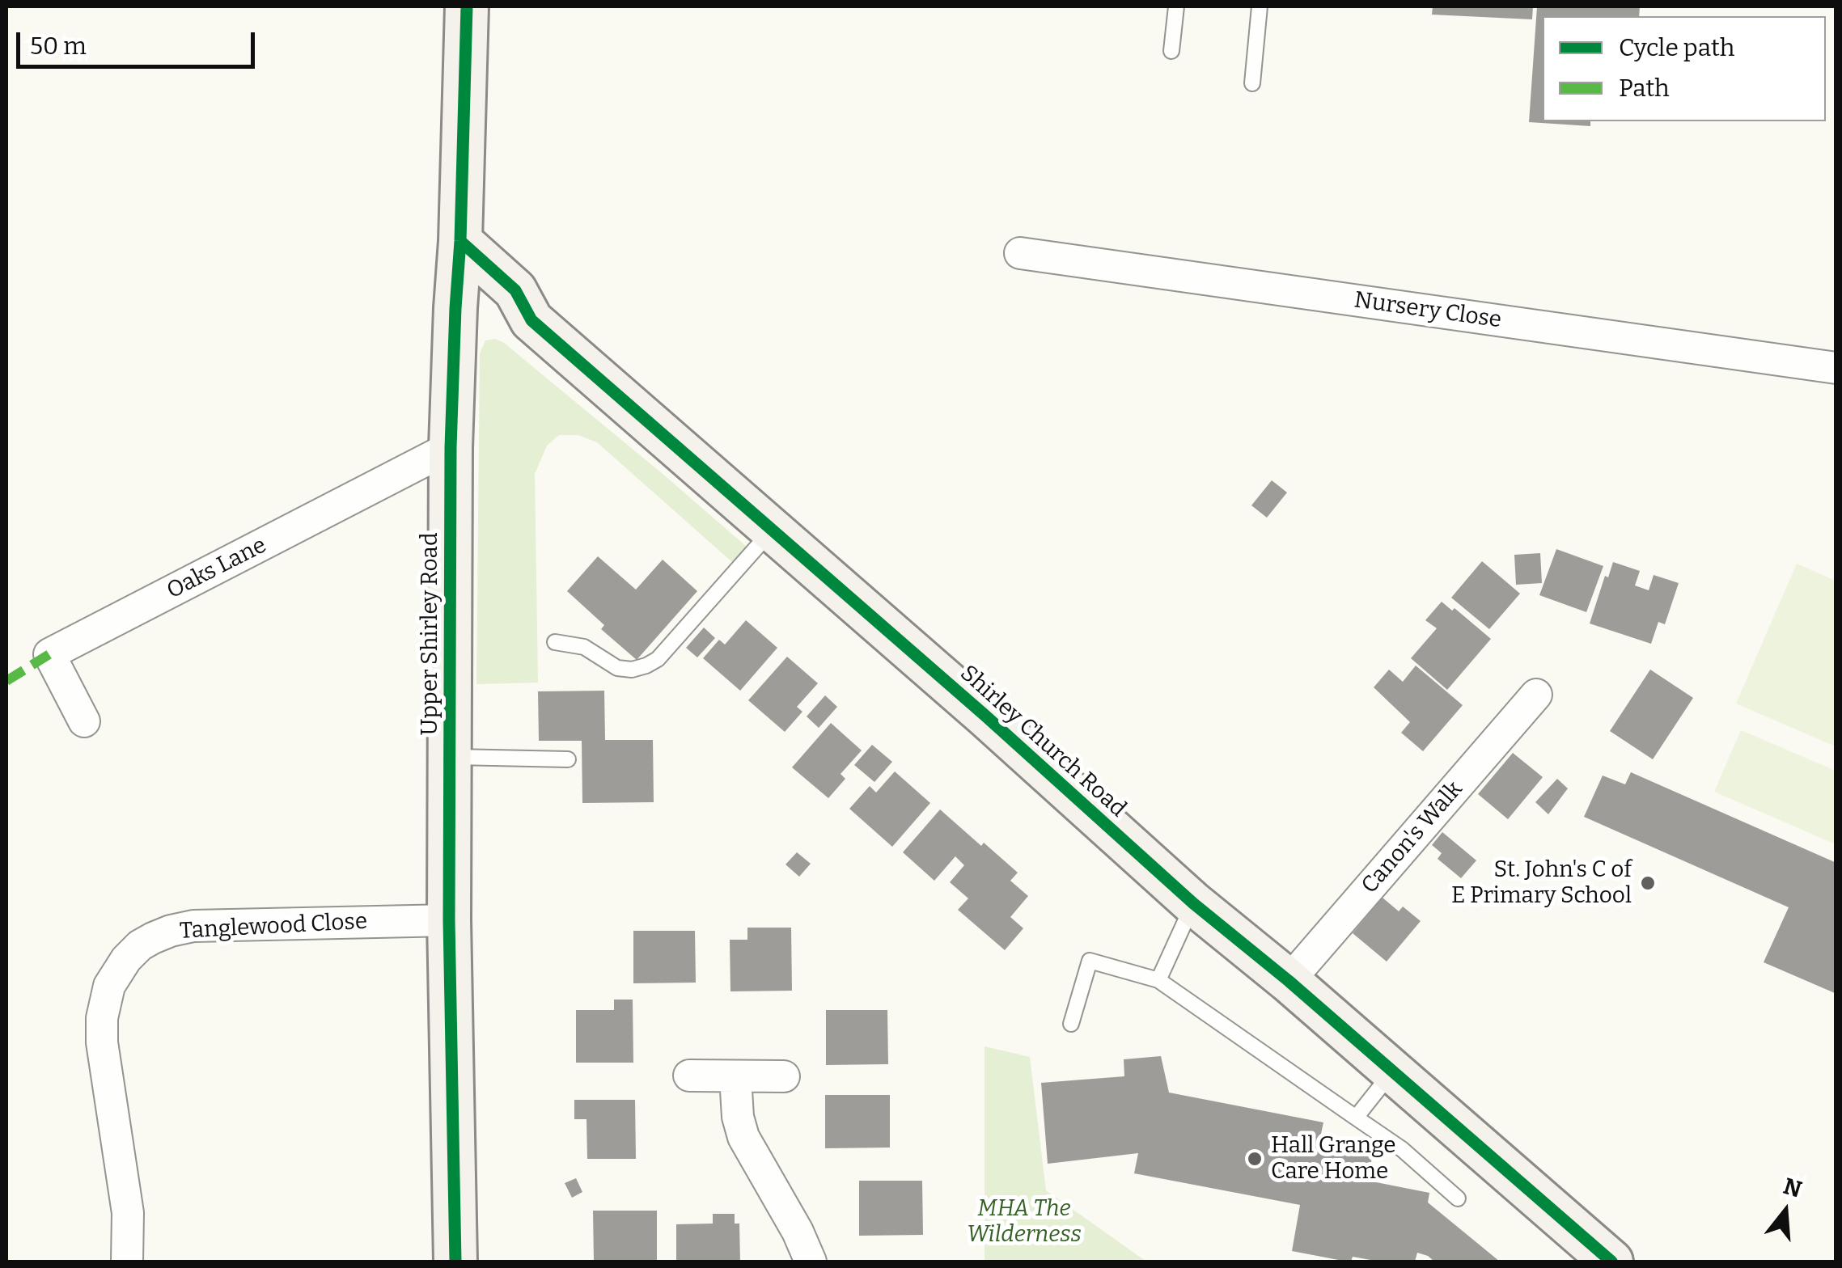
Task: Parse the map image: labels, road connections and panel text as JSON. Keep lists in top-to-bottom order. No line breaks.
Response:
{"streets":{"street":["Nursery Close","Oaks Lane","Upper Shirley Road","Shirley Church Road","Canon's Walk","Tanglewood Close"]},"crossings":[["Oaks Lane","Upper Shirley Road"],["Upper Shirley Road","Shirley Church Road"],["Upper Shirley Road","Tanglewood Close"],["Shirley Church Road","Canon's Walk"]],"parks":["MHA The Wilderness"],"places":["St. John's C of E Primary School","Hall Grange Care Home"],"legend":["Cycle path","Path"],"scale_bar":"50 m","north":"top"}
